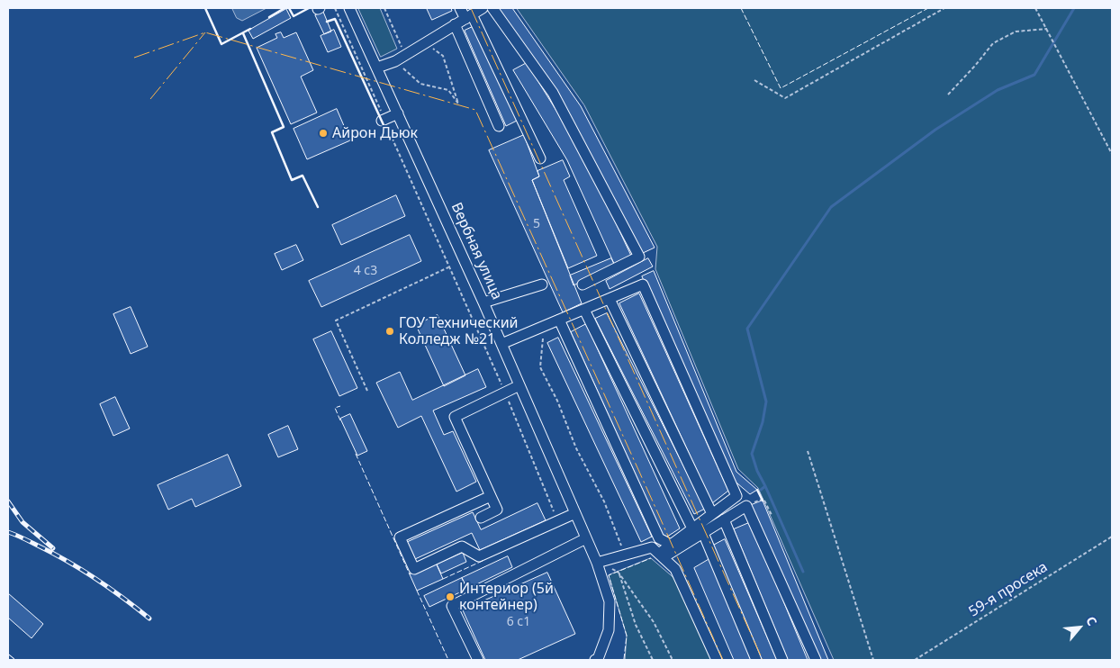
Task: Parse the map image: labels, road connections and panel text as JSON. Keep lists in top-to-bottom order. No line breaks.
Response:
{"streets":{"street":["Вербная улица"],"path":["59-я просека"]},"places":["Айрон Дьюк","ГОУ Технический Колледж №21","Интериор (5й контейнер)"],"house_numbers":["5","4 с3","6 с1"],"north":"top right"}
